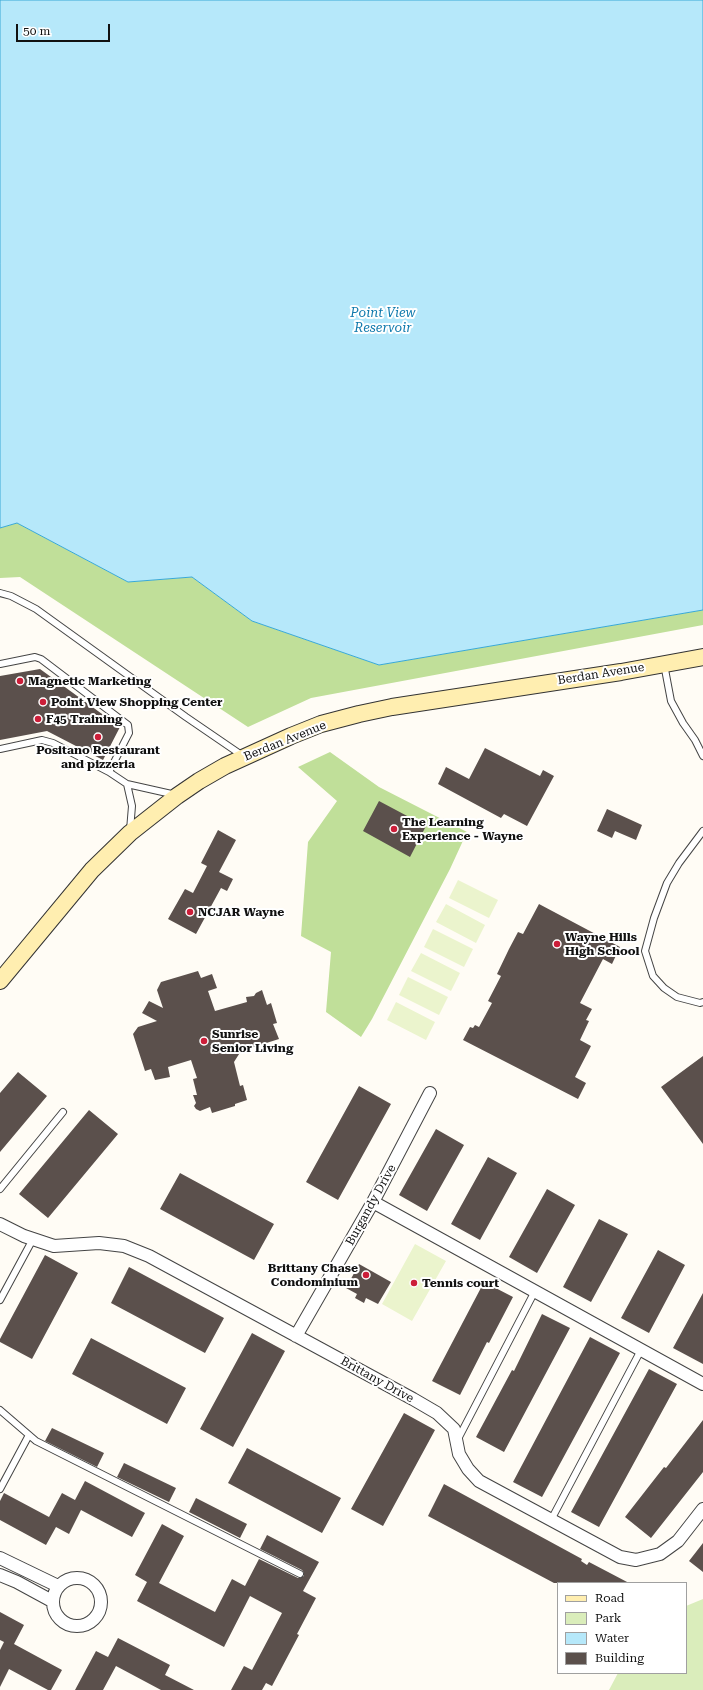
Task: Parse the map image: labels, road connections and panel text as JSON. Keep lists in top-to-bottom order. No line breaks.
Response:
{"streets":{"main road":["Berdan Avenue"],"street":["Burgandy Drive","Brittany Drive"]},"crossings":[["Burgandy Drive","Brittany Drive"]],"water":["Point View Reservoir"],"places":["Magnetic Marketing","Point View Shopping Center","F45 Training","Positano Restaurant and pizzeria","The Learning Experience - Wayne","NCJAR Wayne","Wayne Hills High School","Sunrise Senior Living","Brittany Chase Condominium","Tennis court"],"legend":["Road","Park","Water","Building"],"scale_bar":"50 m"}
